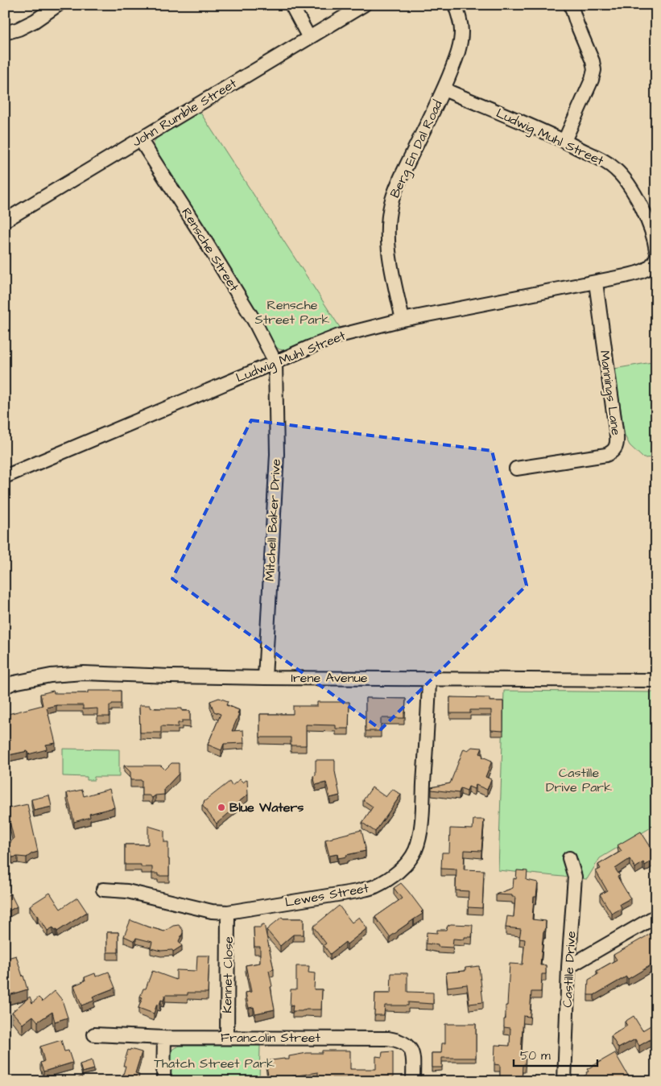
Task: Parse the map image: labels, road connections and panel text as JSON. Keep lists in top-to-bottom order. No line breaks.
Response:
{"streets":{"street":["John Rumble Street","Ludwig Muhl Street","Berg En Dal Road","Rensche Street","Mannings Lane","Mitchell Baker Drive","Irene Avenue","Lewes Street","Castille Drive","Kennet Close","Francolin Street"]},"crossings":[["John Rumble Street","Rensche Street"],["Ludwig Muhl Street","Berg En Dal Road"],["Ludwig Muhl Street","Rensche Street"],["Ludwig Muhl Street","Mannings Lane"],["Ludwig Muhl Street","Mitchell Baker Drive"],["Rensche Street","Mitchell Baker Drive"],["Mitchell Baker Drive","Irene Avenue"],["Irene Avenue","Lewes Street"],["Lewes Street","Kennet Close"],["Kennet Close","Francolin Street"]],"parks":["Rensche Street Park","Castille Drive Park","Thatch Street Park"],"places":["Blue Waters"],"scale_bar":"50 m"}
